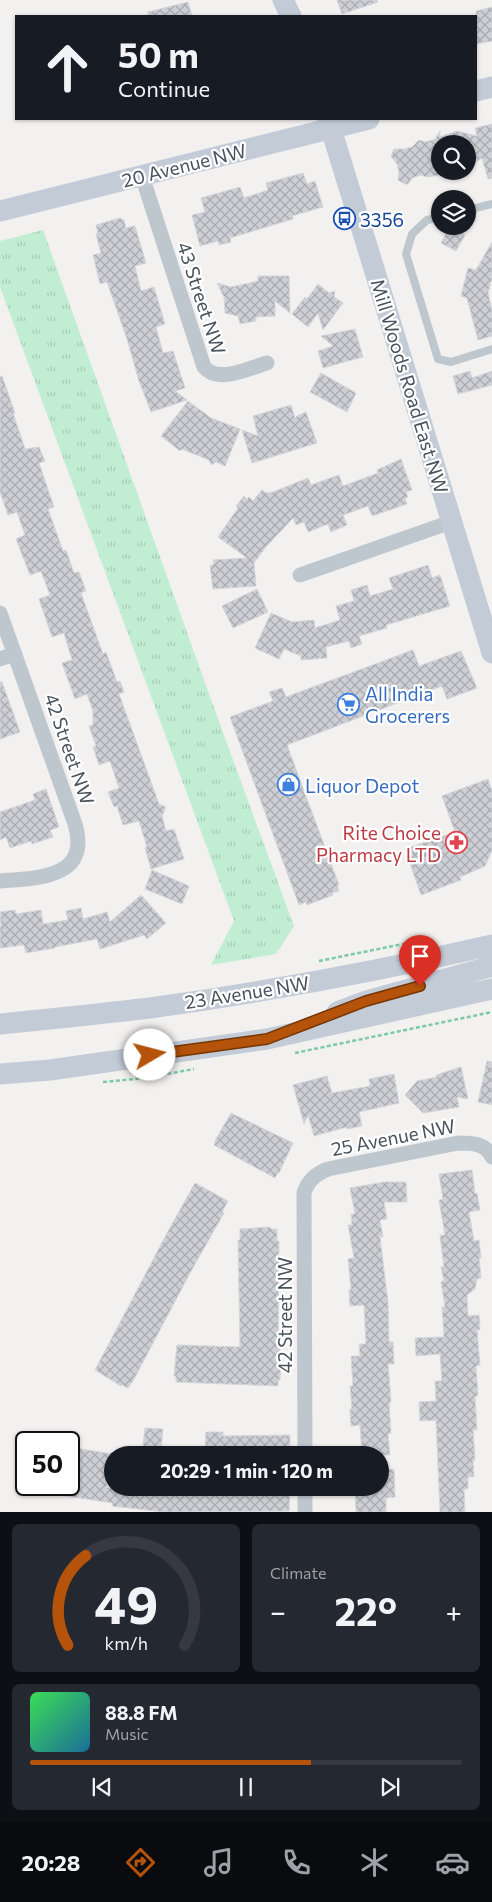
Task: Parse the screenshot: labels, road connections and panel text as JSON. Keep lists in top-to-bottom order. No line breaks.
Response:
{"streets":{"main road":["20 Avenue NW","Mill Woods Road East NW","23 Avenue NW"],"street":["43 Street NW","42 Street NW","25 Avenue NW"]},"crossings":[["20 Avenue NW","43 Street NW"],["20 Avenue NW","Mill Woods Road East NW"],["42 Street NW","25 Avenue NW"]],"places":{"bus stop":["3356"],"supermarket":["All India Grocerers"],"shop":["Liquor Depot"],"pharmacy":["Rite Choice Pharmacy LTD"]},"page":{"turn":["50 m","Continue"],"limit":"50","trip":"20:29 · 1 min · 120 m","tile":"Climate","heat":["−","22°","+"],"song":["88.8 FM","Music"],"tabs":"20:28","gauge":["49","km/h"]}}
